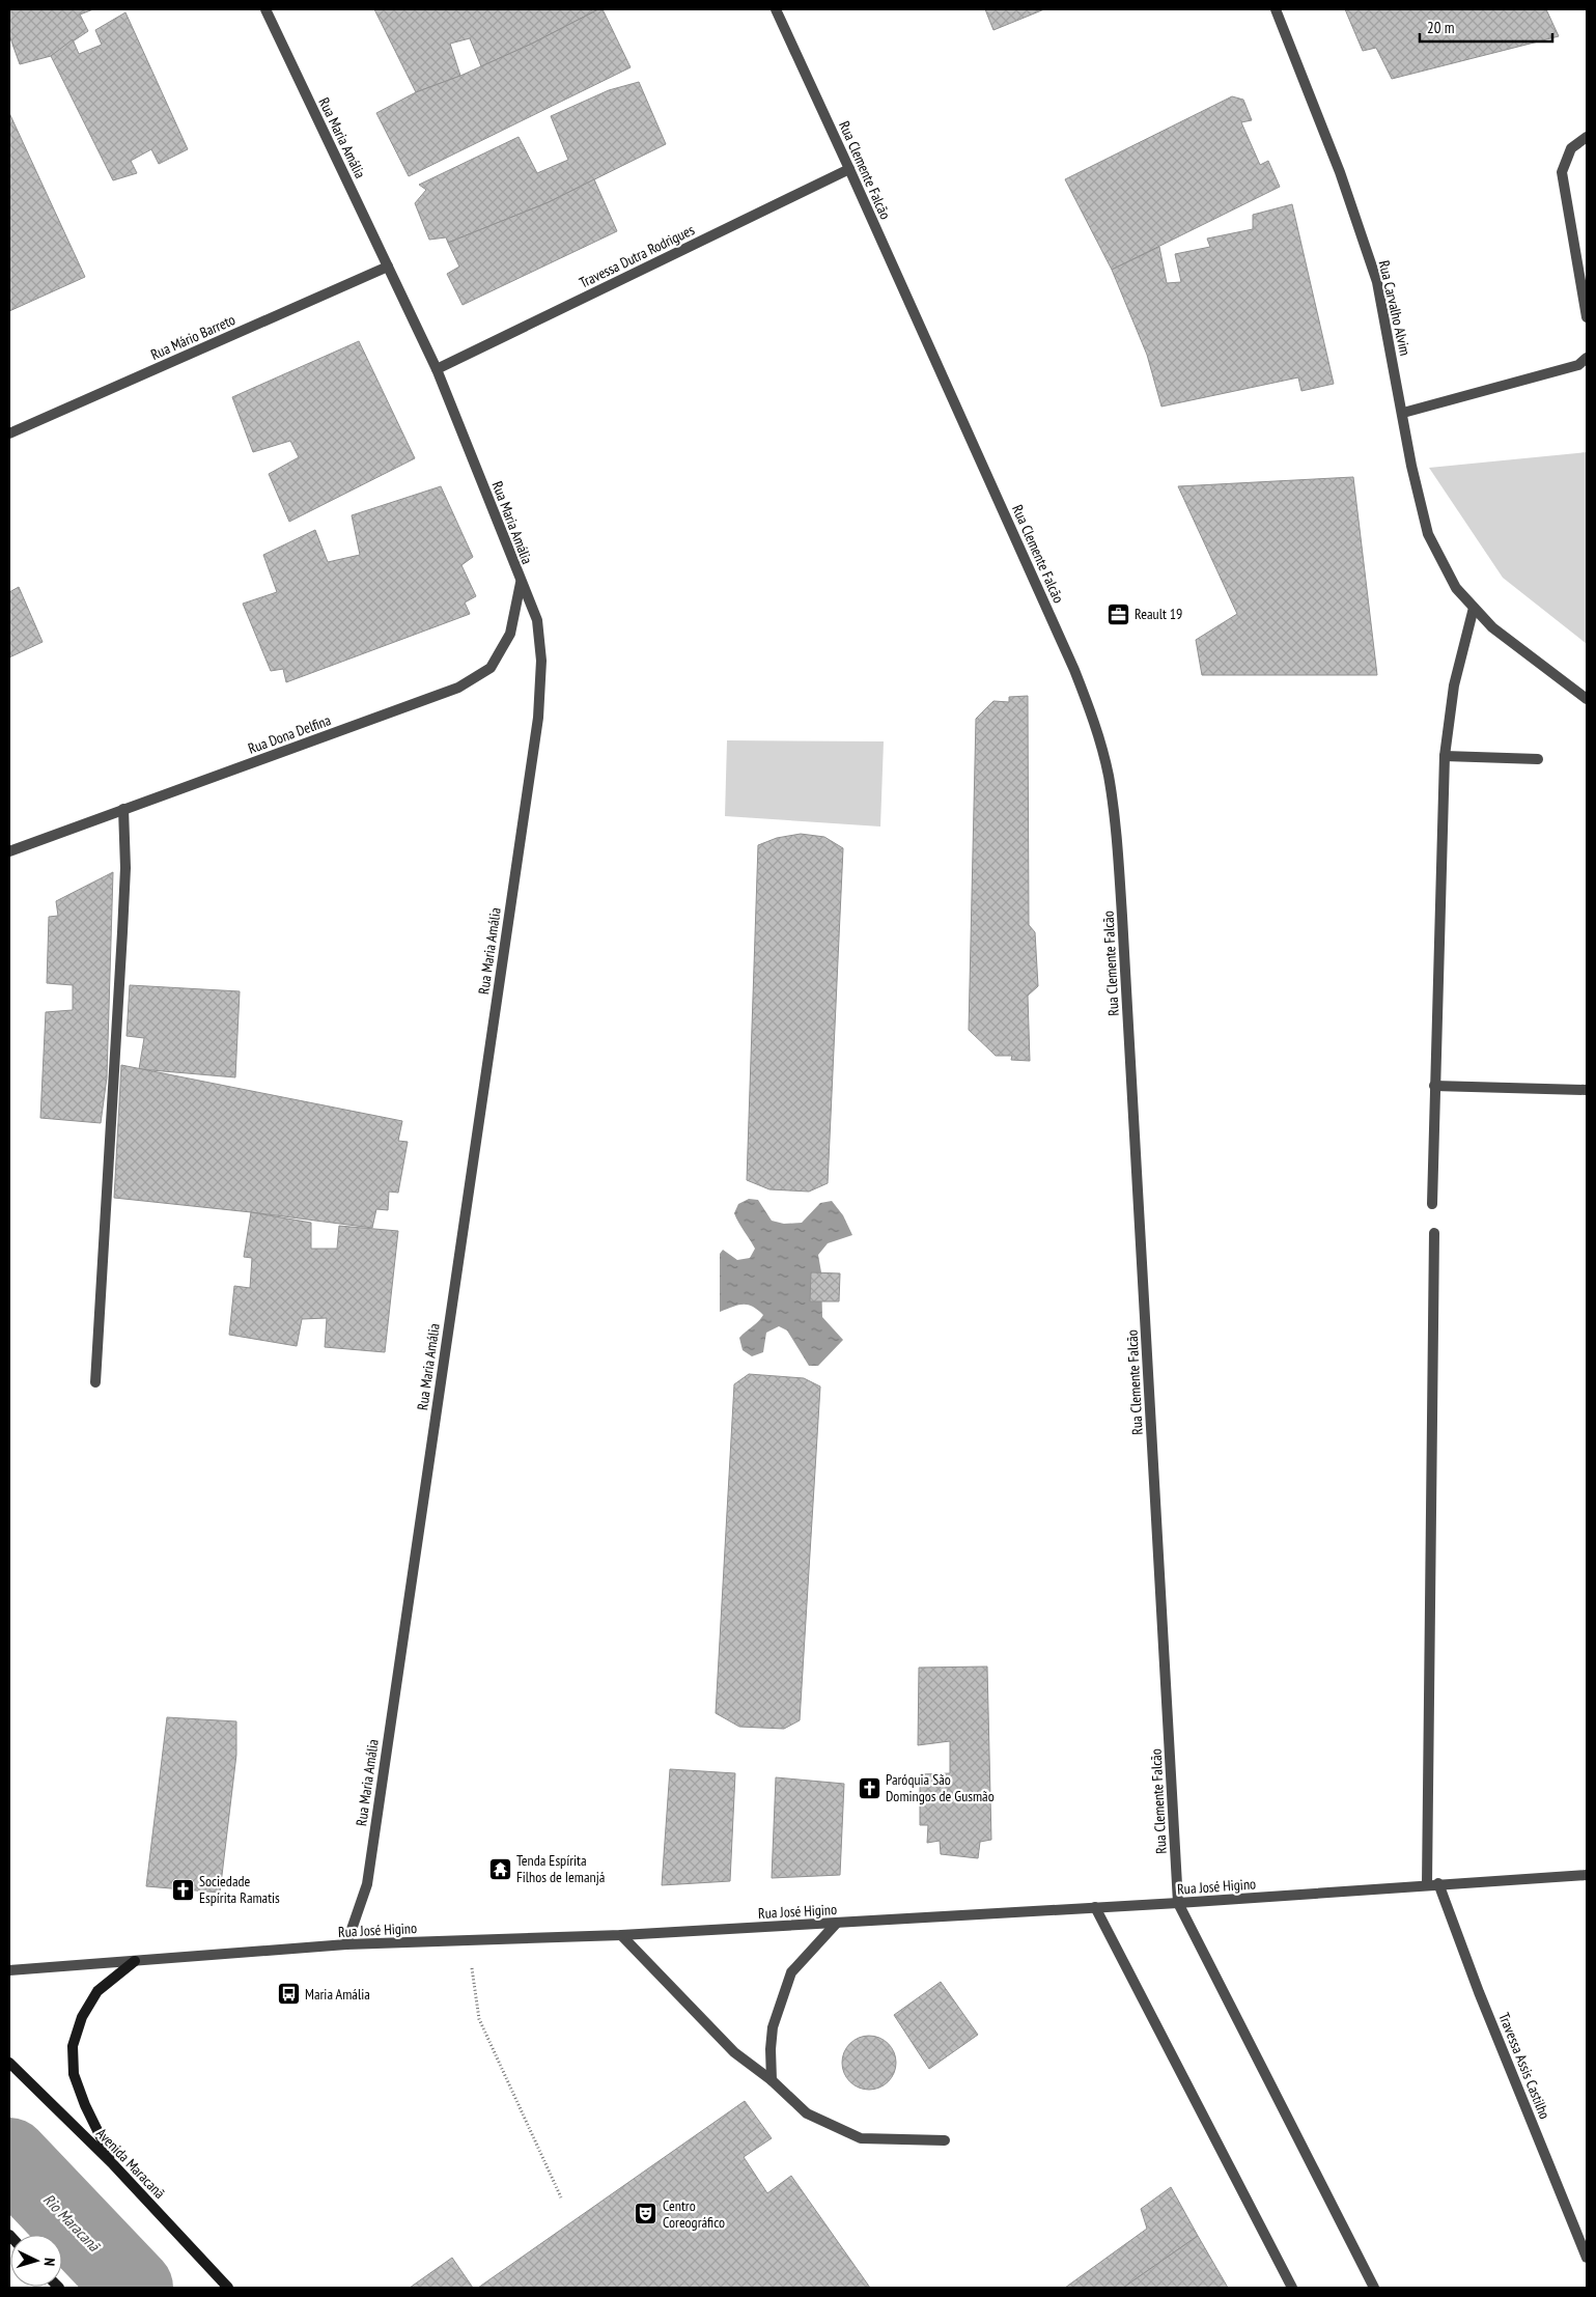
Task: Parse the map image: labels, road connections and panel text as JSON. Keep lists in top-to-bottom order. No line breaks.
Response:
{"streets":{"main road":["Avenida Maracanã"],"street":["Rua Maria Amália","Rua Clemente Falcão","Travessa Dutra Rodrigues","Rua Carvalho Alvim","Rua Mário Barreto","Rua Dona Delfina","Rua José Higino","Travessa Assis Castilho"]},"crossings":[["Rua Maria Amália","Travessa Dutra Rodrigues"],["Rua Maria Amália","Rua Mário Barreto"],["Rua Maria Amália","Rua Dona Delfina"],["Rua Maria Amália","Rua José Higino"],["Rua Clemente Falcão","Travessa Dutra Rodrigues"],["Rua Clemente Falcão","Rua José Higino"],["Rua José Higino","Travessa Assis Castilho"]],"water":["Rio Maracanã"],"places":{"office":["Reault 19"],"church":["Paróquia São Domingos de Gusmão","Sociedade Espírita Ramatis"],"temple":["Tenda Espírita Filhos de Iemanjá"],"bus stop":["Maria Amália"],"theatre":["Centro Coreográfico"]},"scale_bar":"20 m","north":"right"}
